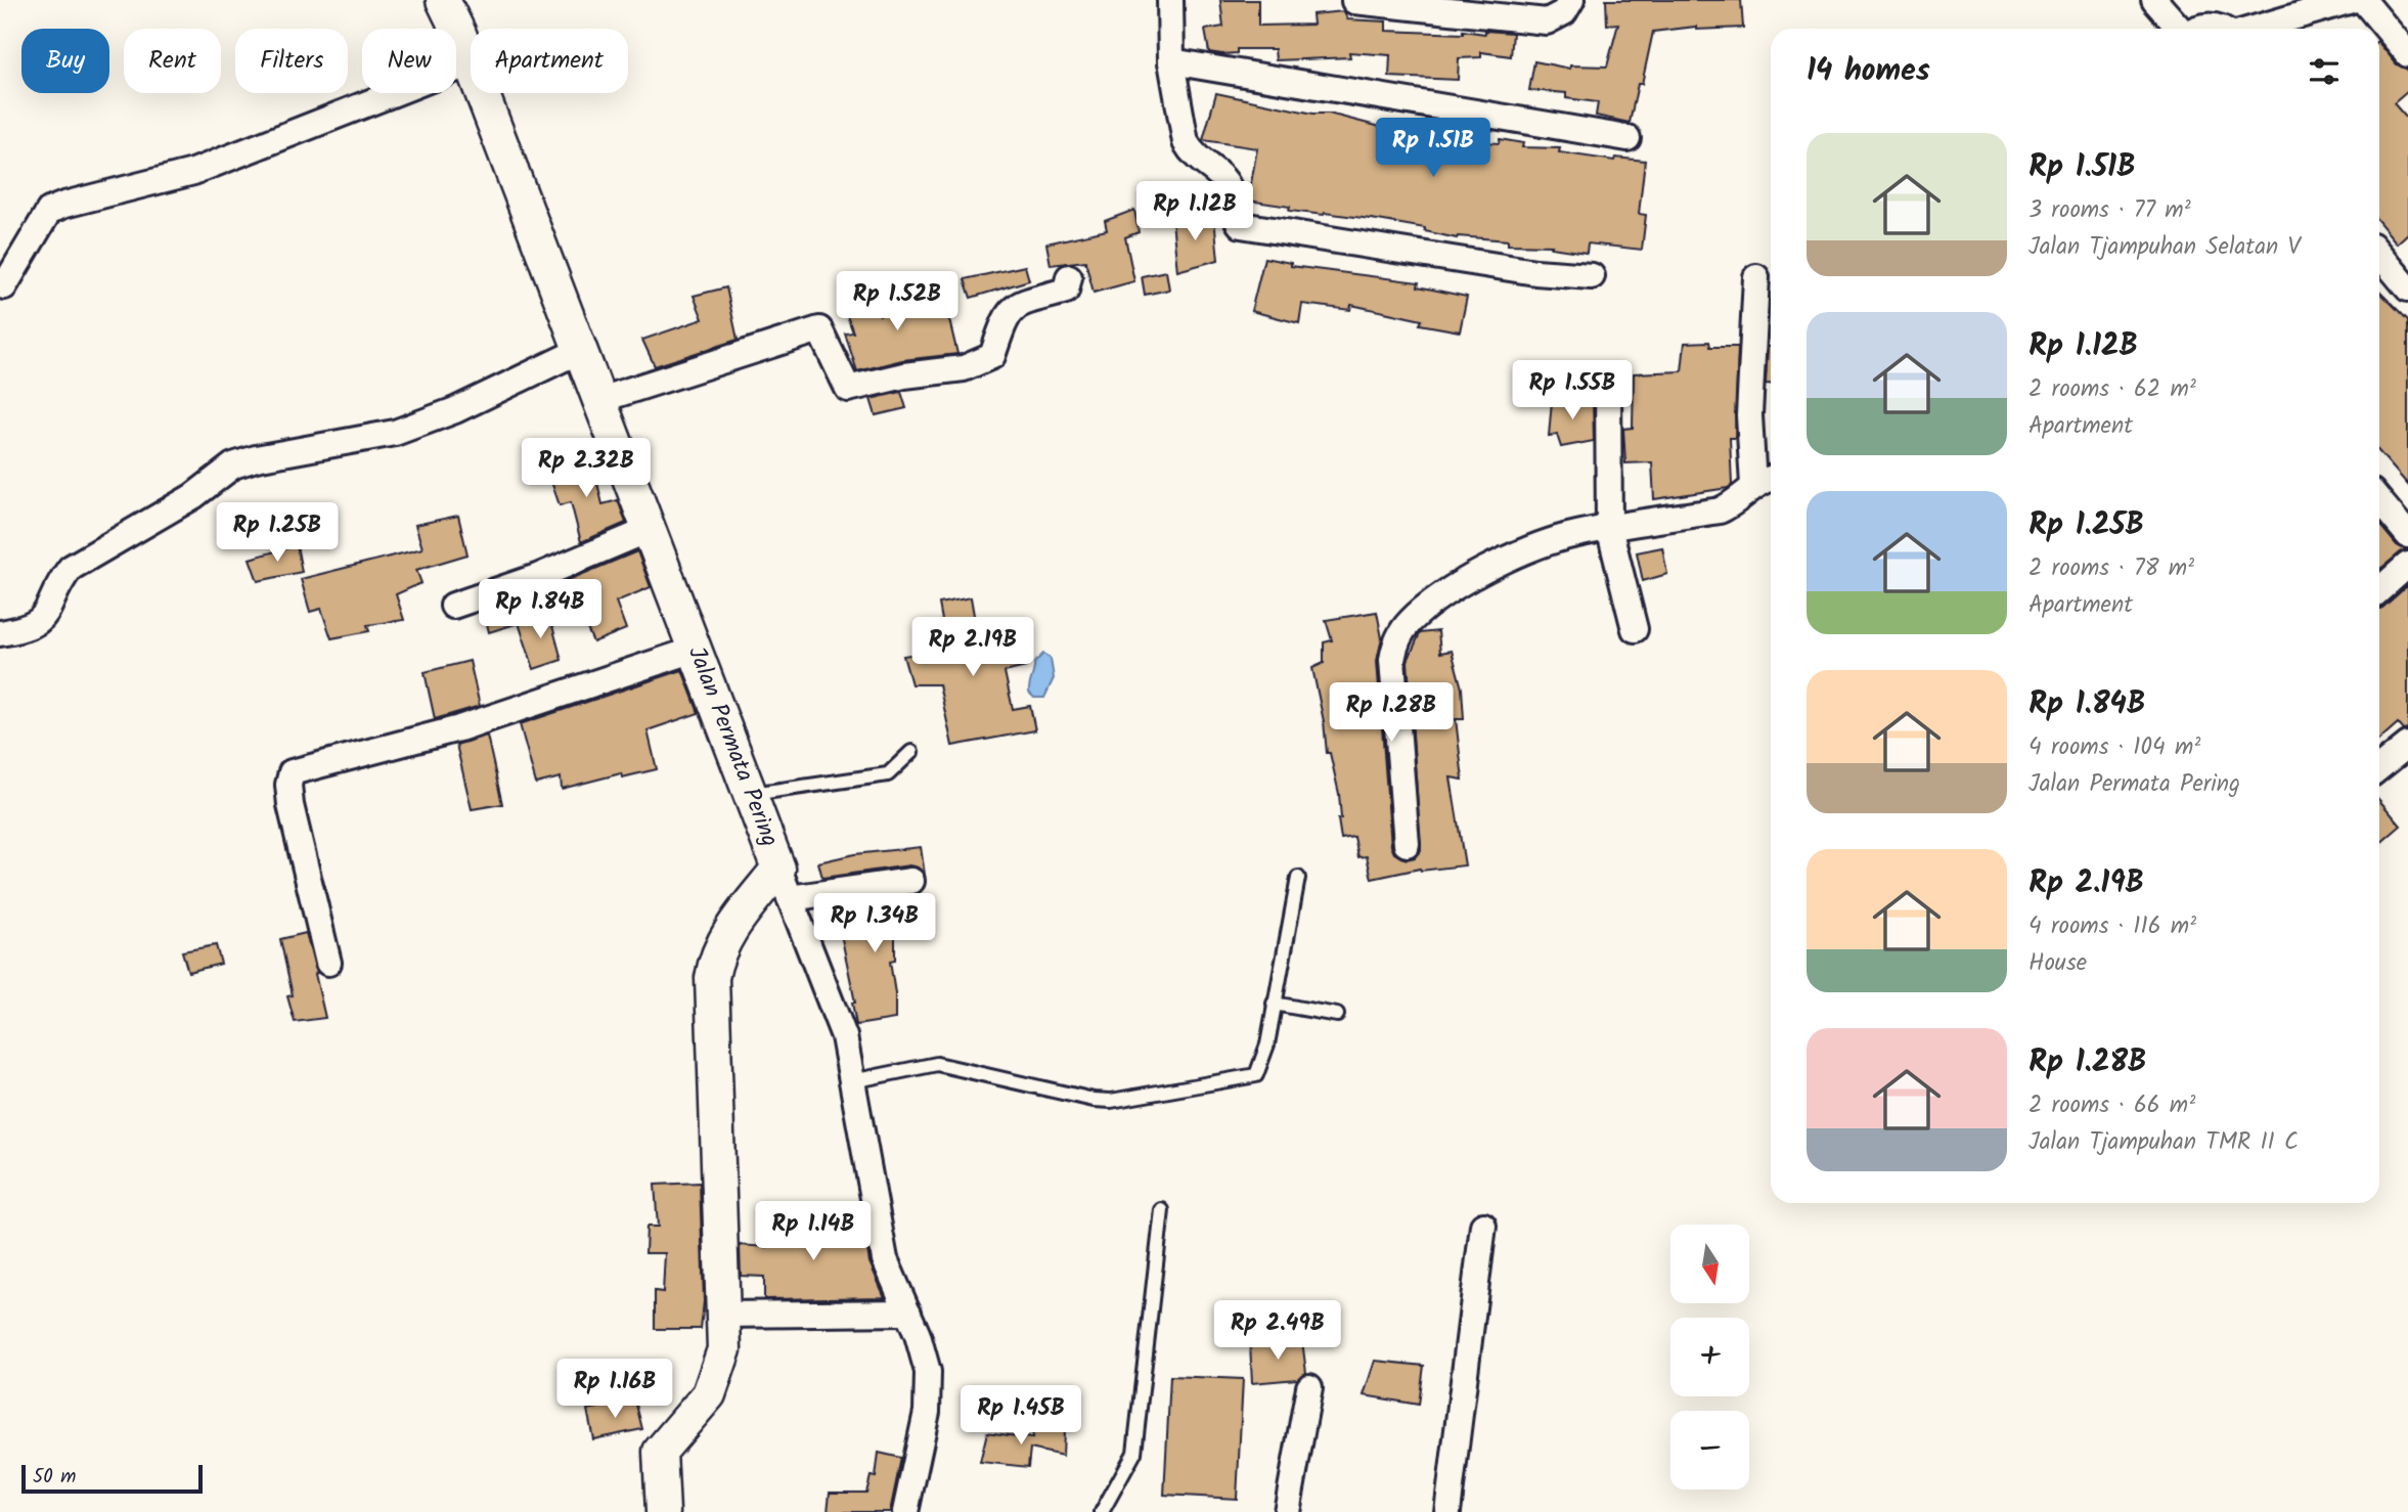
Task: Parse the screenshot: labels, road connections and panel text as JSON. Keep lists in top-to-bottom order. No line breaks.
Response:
{"streets":{"street":["Jalan Permata Pering"]},"scale_bar":"50 m","north":"bottom","page":{"chip":["Buy","Rent","Filters","New","Apartment"],"heading":"14 homes","list":[{"name":"Rp 1.51B","note":"3 rooms · 77 m² · Jalan Tjampuhan Selatan V"},{"name":"Rp 1.12B","note":"2 rooms · 62 m² · Apartment"},{"name":"Rp 1.25B","note":"2 rooms · 78 m² · Apartment"},{"name":"Rp 1.84B","note":"4 rooms · 104 m² · Jalan Permata Pering"},{"name":"Rp 2.19B","note":"4 rooms · 116 m² · House"},{"name":"Rp 1.28B","note":"2 rooms · 66 m² · Jalan Tjampuhan TMR II C"}],"price":["Rp 1.51B","Rp 1.12B","Rp 1.52B","Rp 1.55B","Rp 2.32B","Rp 1.25B","Rp 1.84B","Rp 2.19B","Rp 1.28B","Rp 1.34B","Rp 1.14B","Rp 2.49B","Rp 1.16B","Rp 1.45B"],"map_buttons":["+","−"],"scale":"50 m"}}
